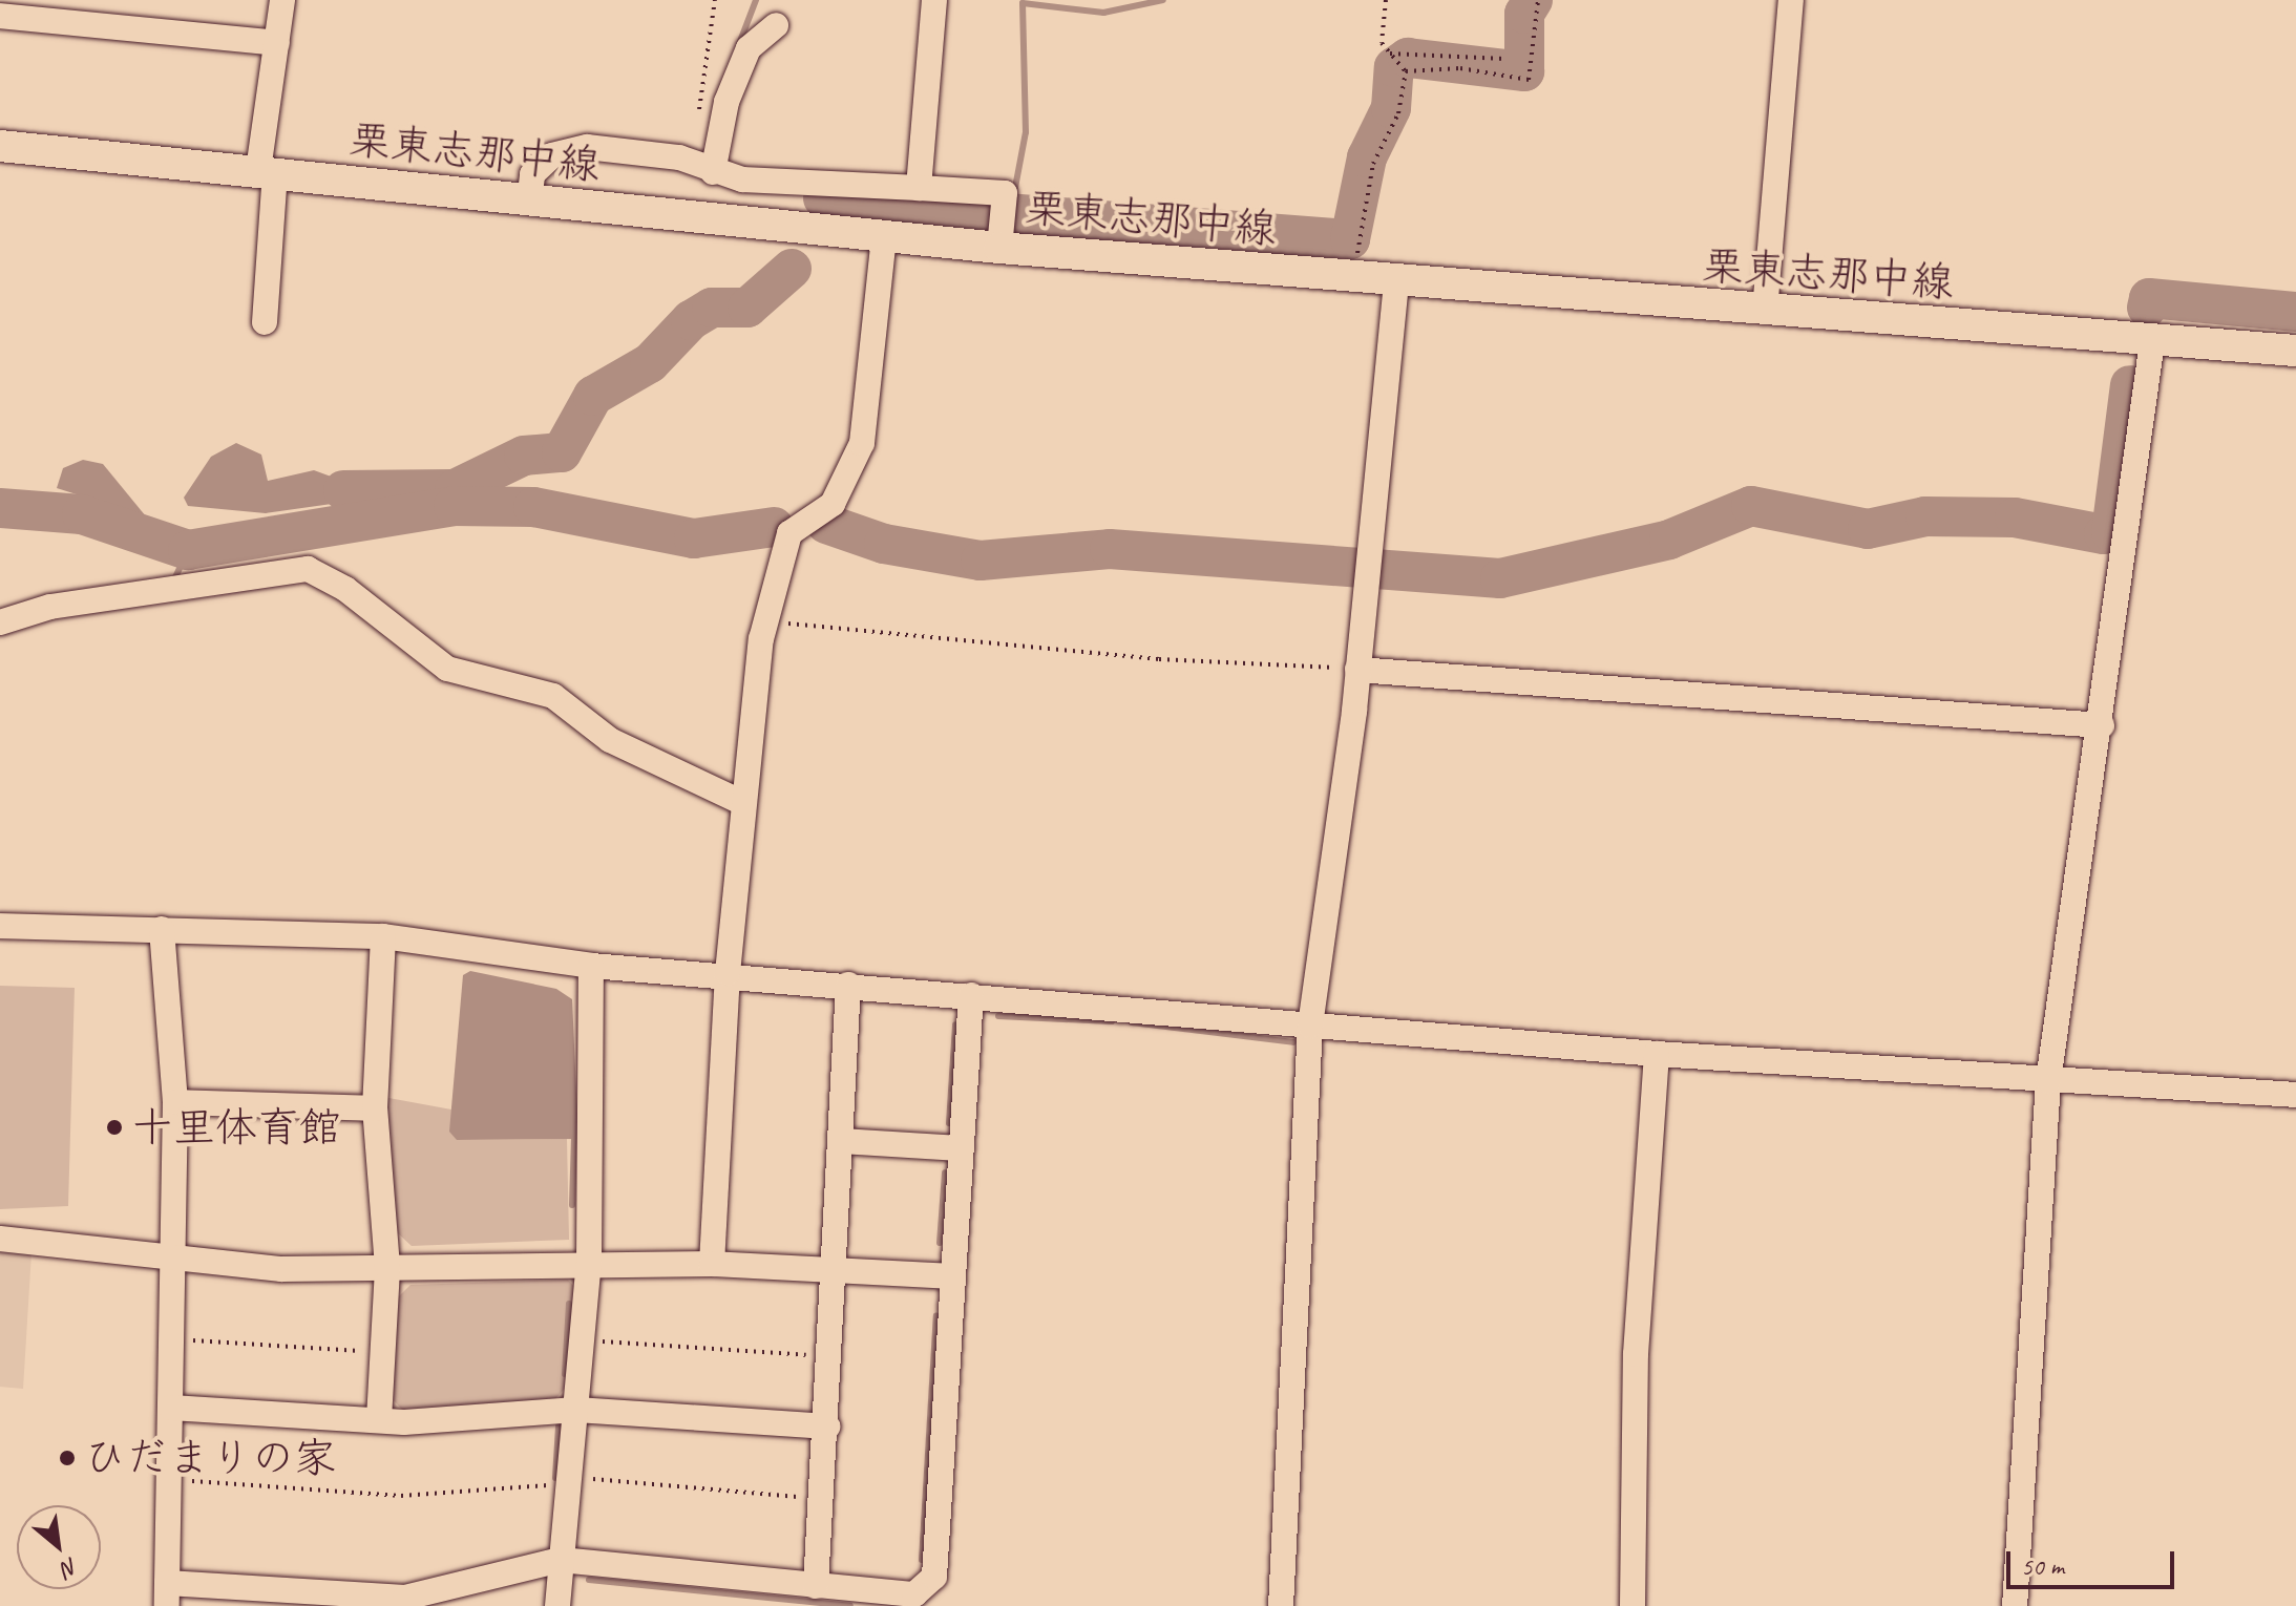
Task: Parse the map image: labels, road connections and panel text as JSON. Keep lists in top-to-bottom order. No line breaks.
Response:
{"streets":{"main road":["栗東志那中線"]},"places":["十里体育館","ひだまりの家"],"scale_bar":"50 m","north":"bottom right"}
